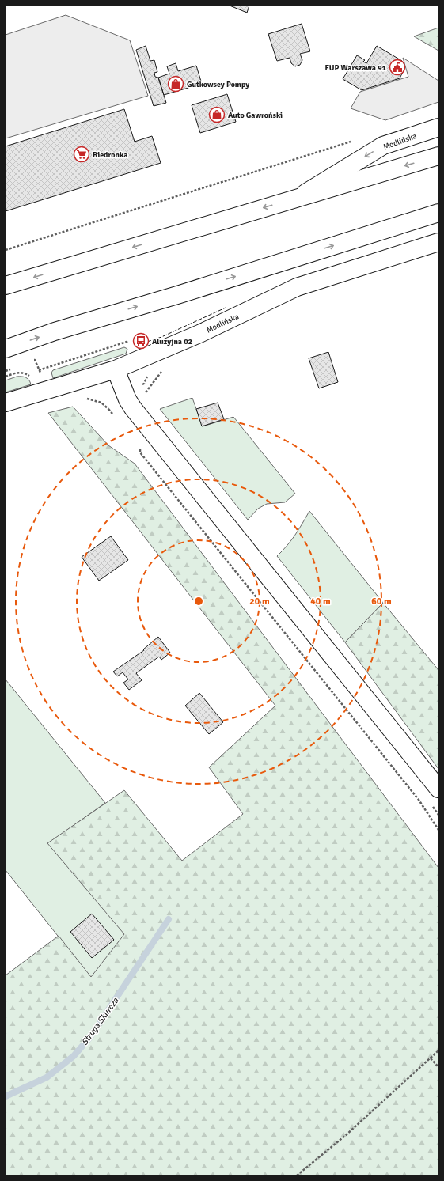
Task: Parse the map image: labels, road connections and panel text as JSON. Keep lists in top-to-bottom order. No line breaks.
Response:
{"streets":{"street":["Modlińska"]},"water":["Struga Skurcza"],"places":{"public building":["FUP Warszawa 91"],"shop":["Gutkowscy Pompy","Auto Gawroński"],"supermarket":["Biedronka"],"bus stop":["Aluzyjna 02"]},"rings":["20 m","40 m","60 m"]}
